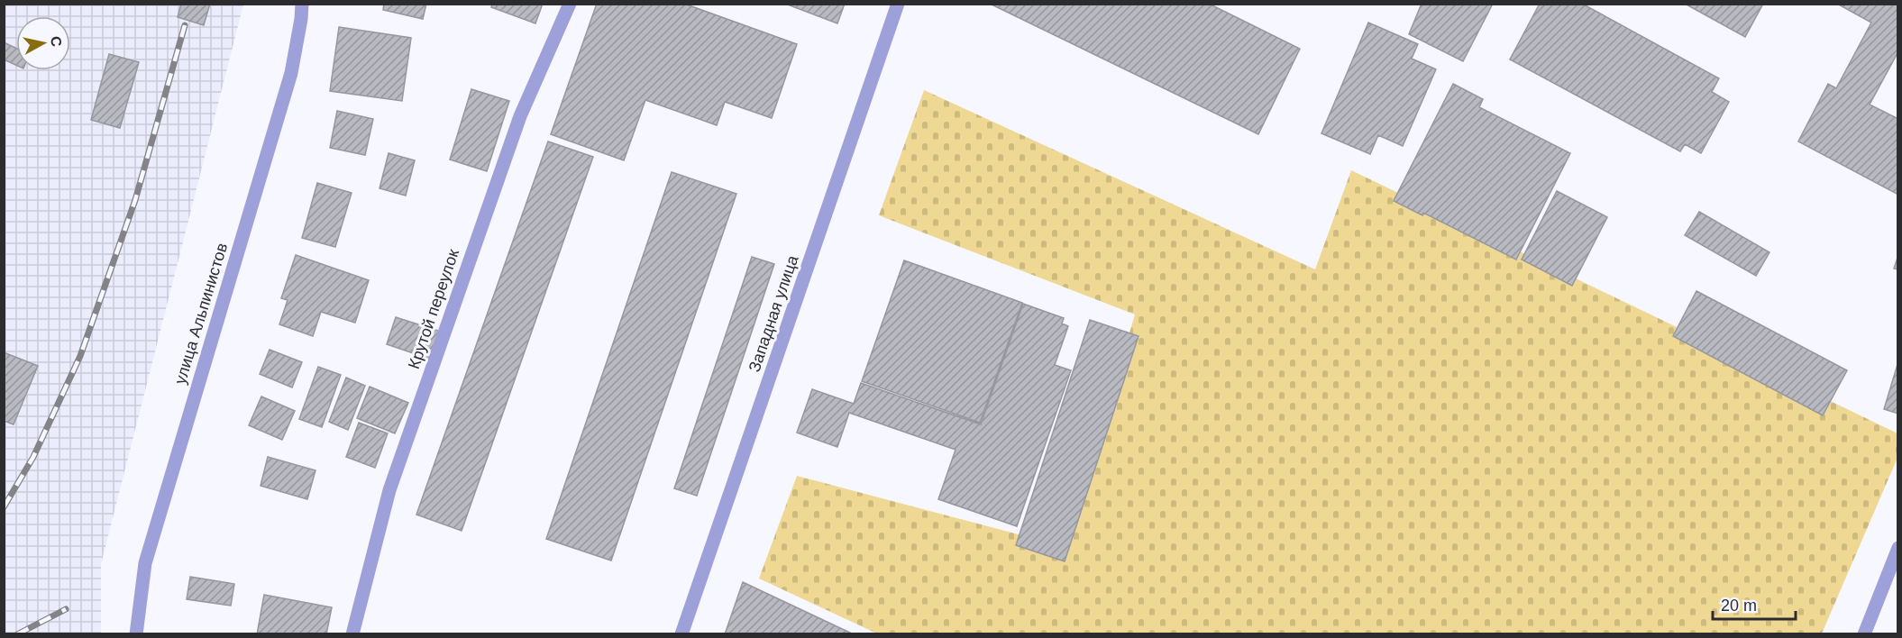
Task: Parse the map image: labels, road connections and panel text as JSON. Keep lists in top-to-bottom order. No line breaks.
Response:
{"streets":{"street":["Крутой переулок","улица Альпинистов","Западная улица"]},"scale_bar":"20 m","north":"right"}
